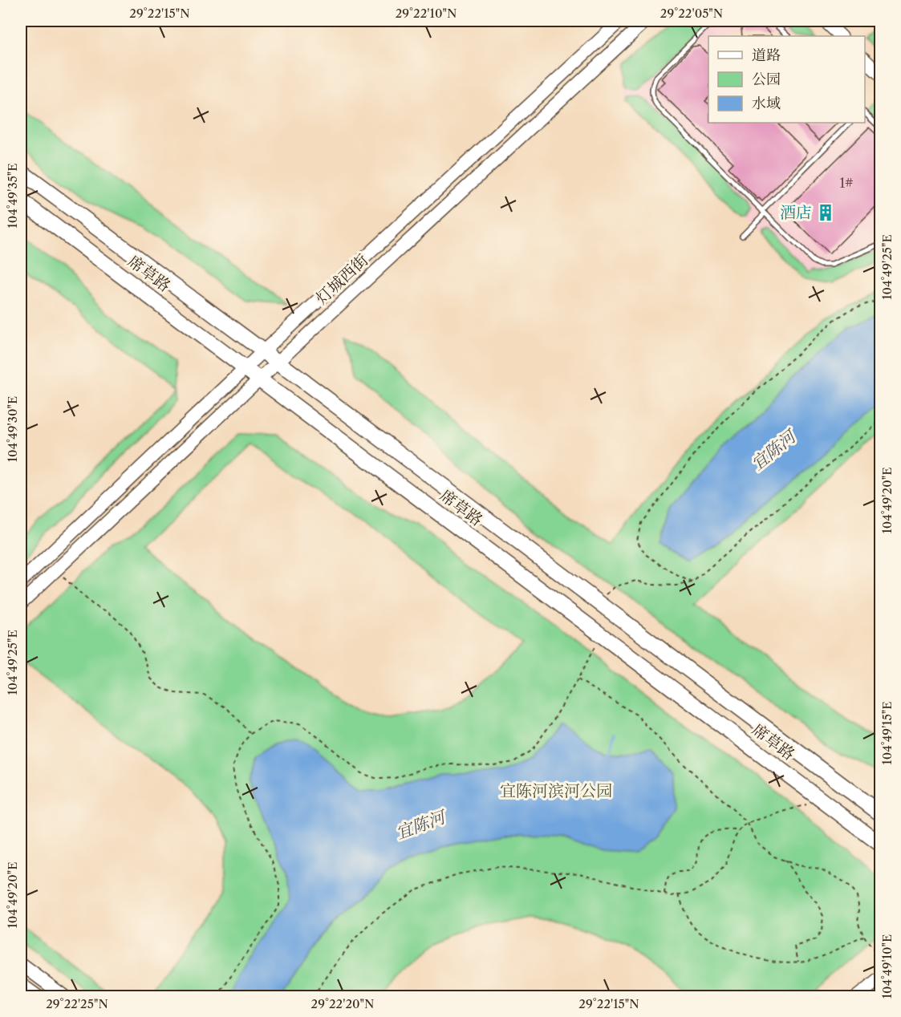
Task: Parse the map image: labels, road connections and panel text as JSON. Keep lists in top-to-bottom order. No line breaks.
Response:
{"streets":{"main road":["席草路"],"street":["灯城西街"]},"crossings":[["席草路","灯城西街"]],"water":["宜陈河"],"parks":["宜陈河滨河公园"],"places":{"building":["酒店"]},"house_numbers":["1#"],"legend":["道路","公园","水域"],"coordinates":["29°22'15\"N","29°22'10\"N","29°22'05\"N","104°49'35\"E","104°49'25\"E","104°49'30\"E","104°49'20\"E","104°49'15\"E","104°49'10\"E","29°22'25\"N","29°22'20\"N"]}
